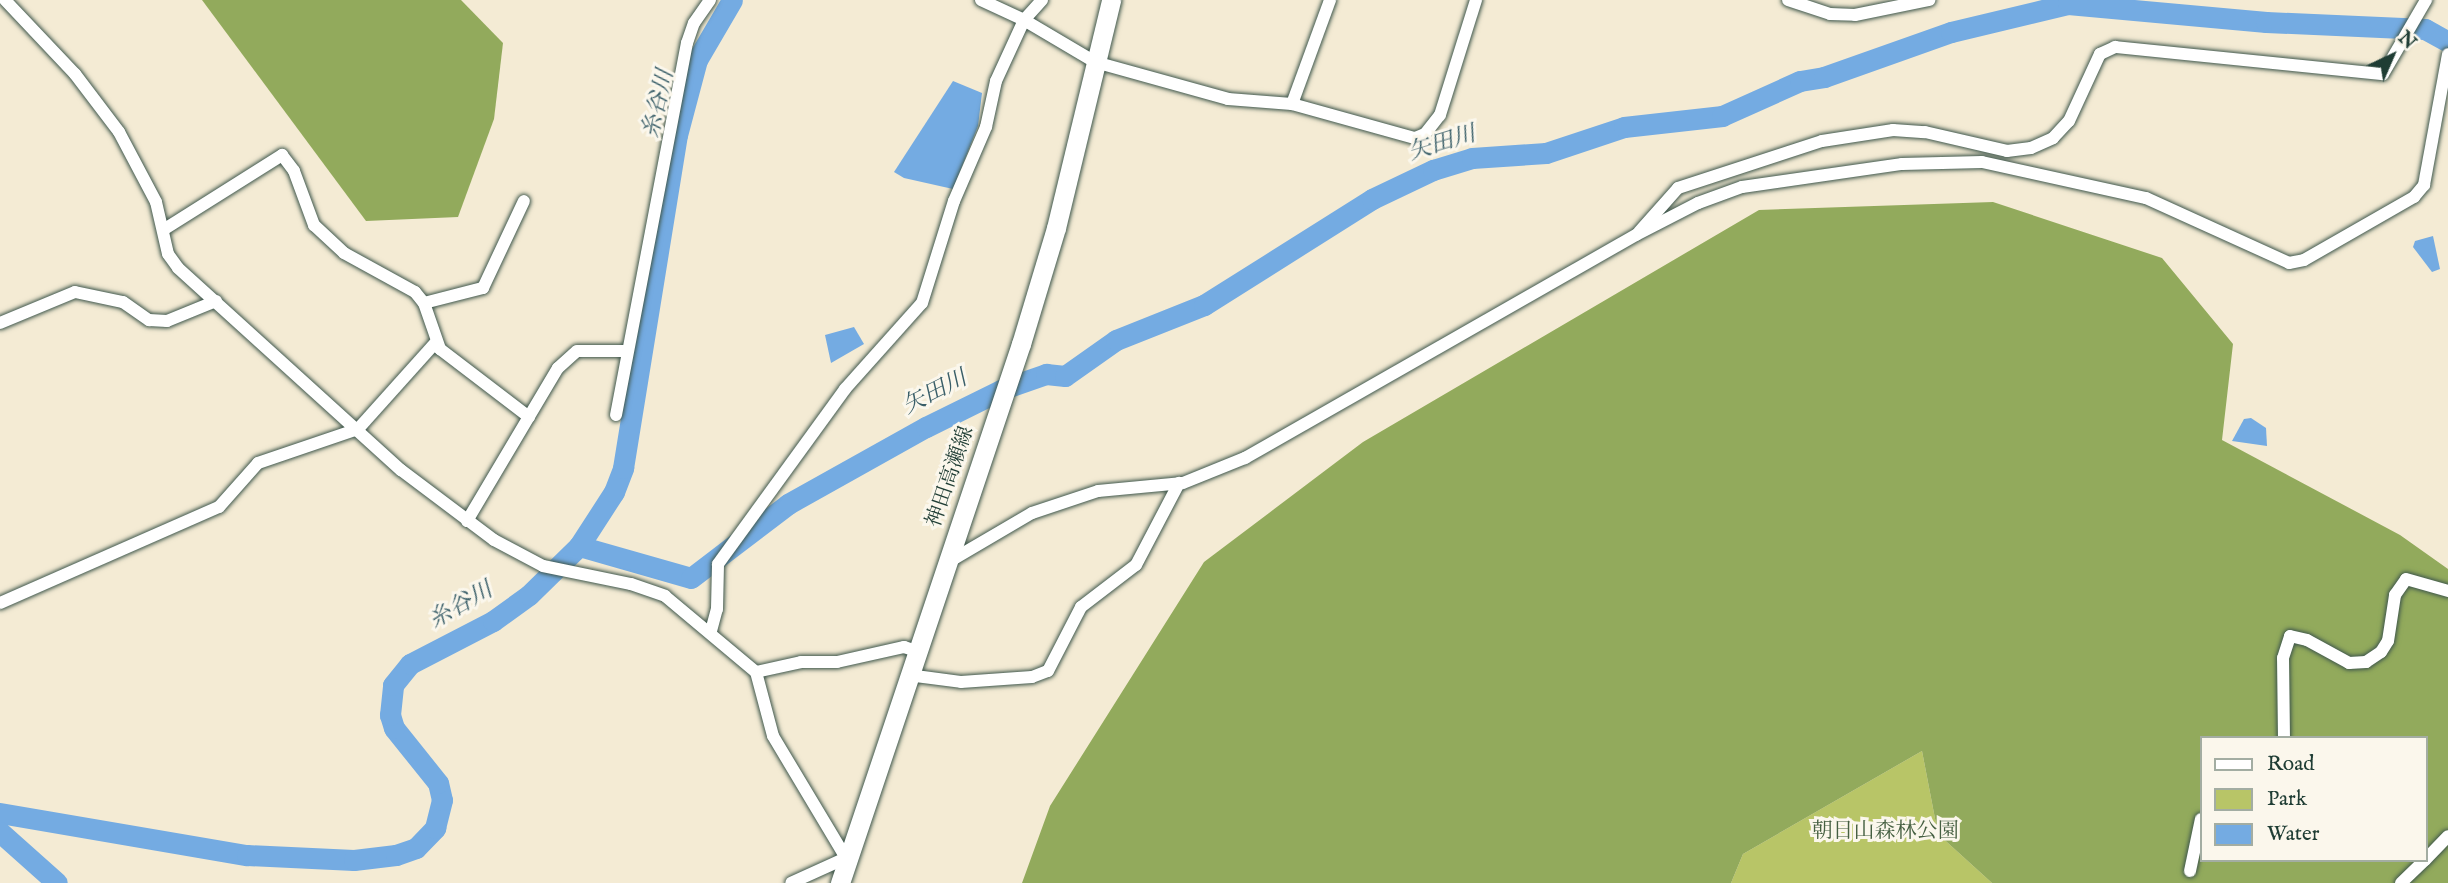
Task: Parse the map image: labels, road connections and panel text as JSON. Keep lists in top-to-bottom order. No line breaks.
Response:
{"streets":{"main road":["神田高瀬線"]},"water":["糸谷川","矢田川"],"parks":["朝日山森林公園"],"legend":["Road","Park","Water"],"north":"top right"}
